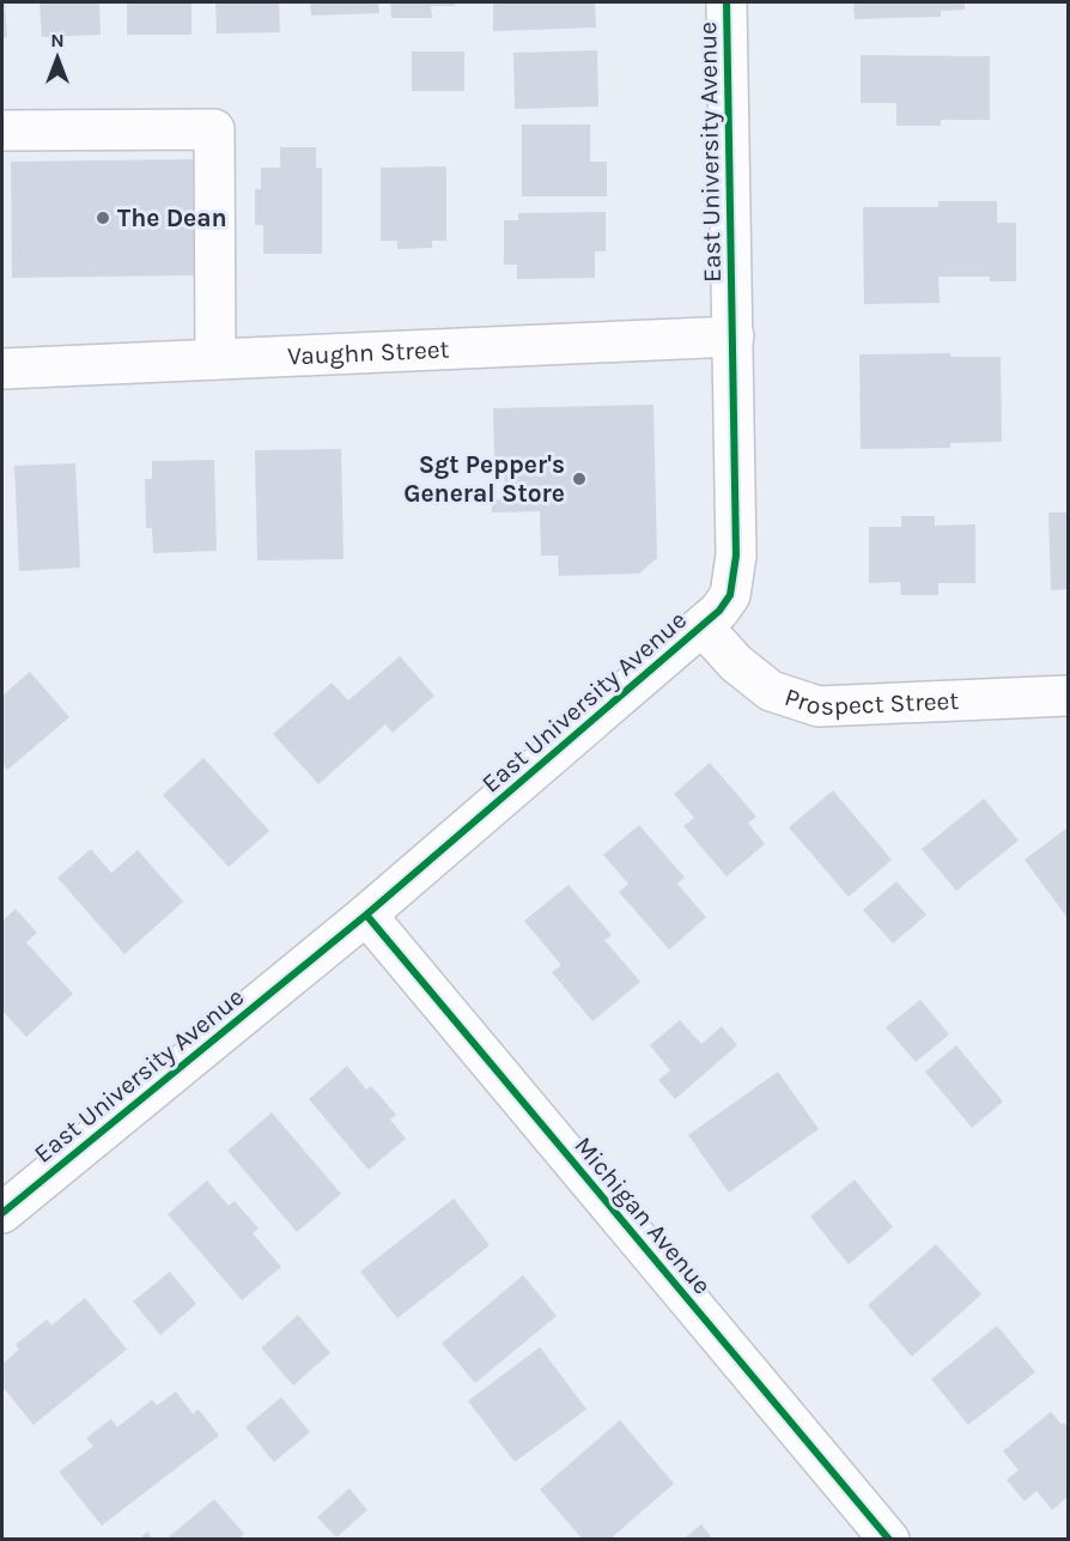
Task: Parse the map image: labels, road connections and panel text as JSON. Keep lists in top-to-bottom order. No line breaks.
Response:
{"streets":{"street":["East University Avenue","Vaughn Street","Prospect Street","Michigan Avenue"]},"crossings":[["East University Avenue","Vaughn Street"],["East University Avenue","Prospect Street"],["East University Avenue","Michigan Avenue"]],"places":["The Dean","Sgt Pepper's General Store"],"north":"top"}
